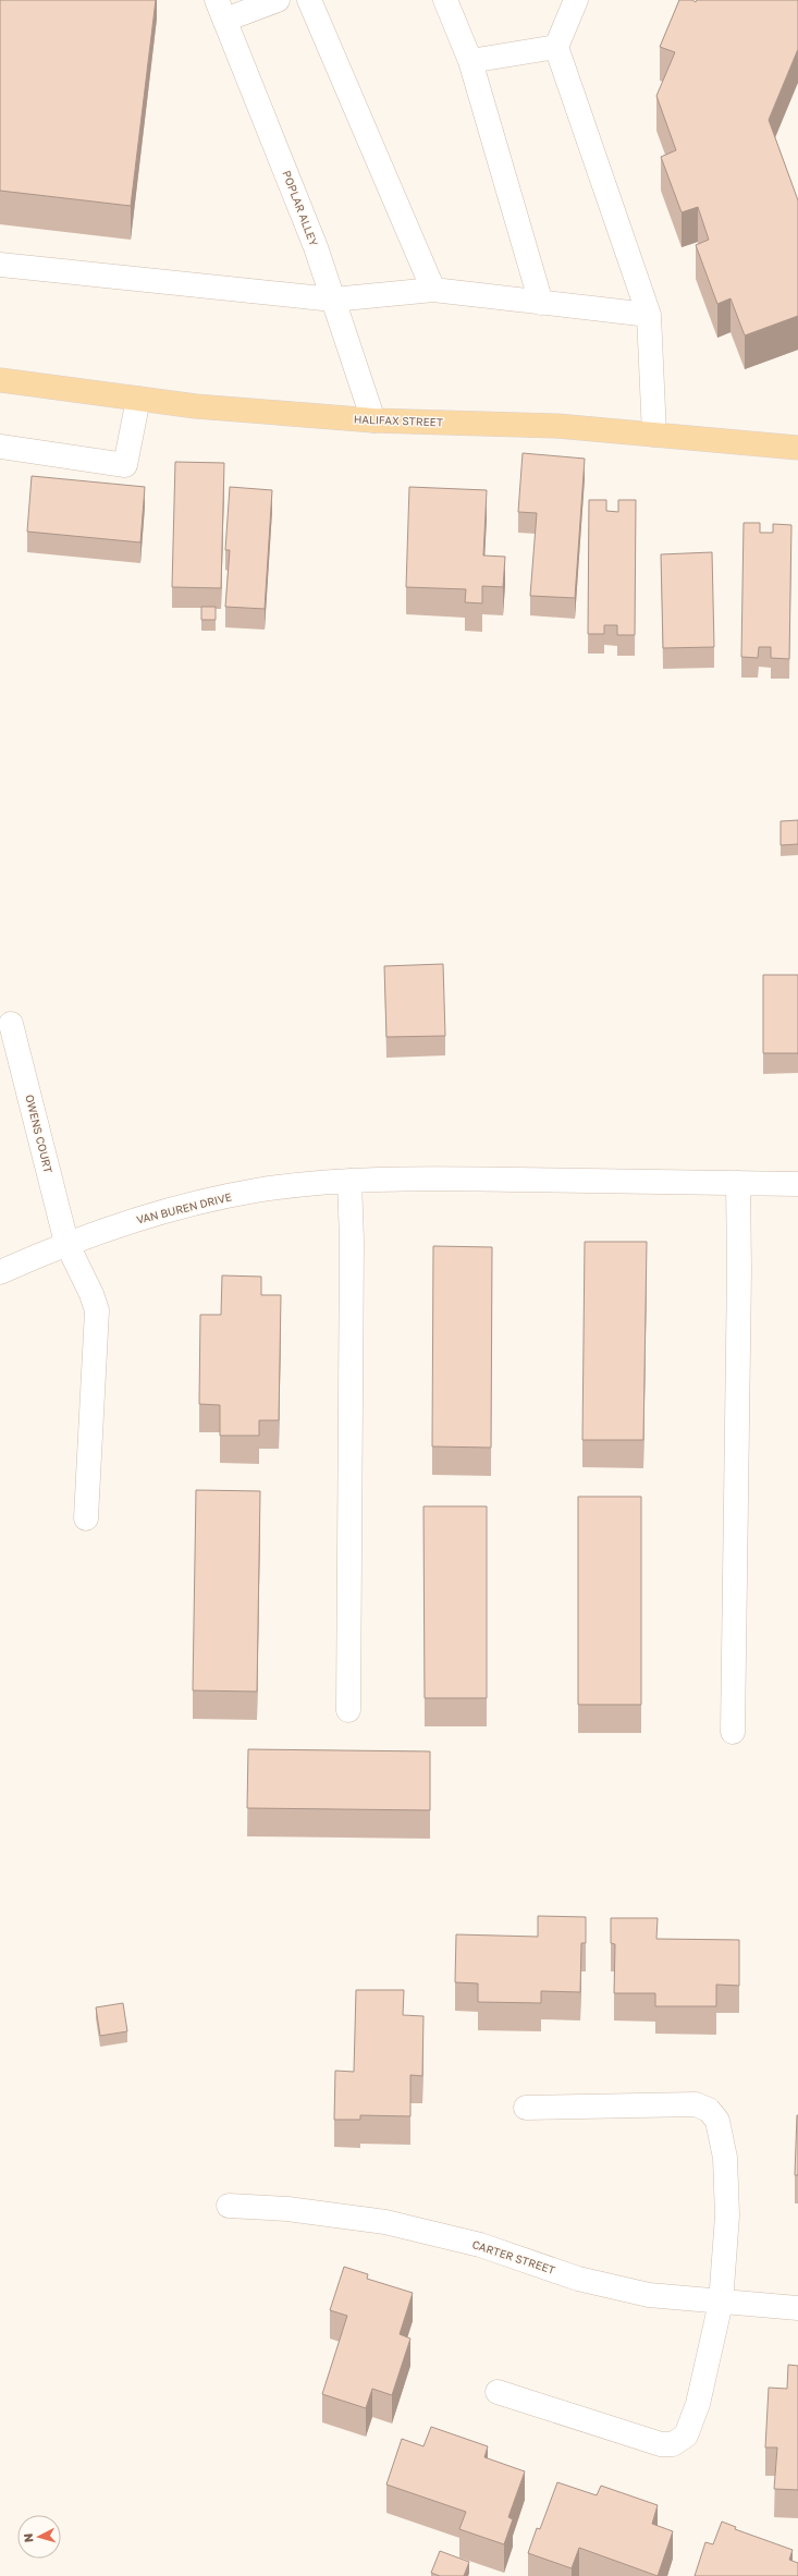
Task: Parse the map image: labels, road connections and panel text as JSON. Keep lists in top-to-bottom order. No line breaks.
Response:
{"streets":{"main road":["HALIFAX STREET"],"street":["POPLAR ALLEY","OWENS COURT","VAN BUREN DRIVE","CARTER STREET"]},"crossings":[["POPLAR ALLEY","HALIFAX STREET"],["OWENS COURT","VAN BUREN DRIVE"]],"north":"left"}
